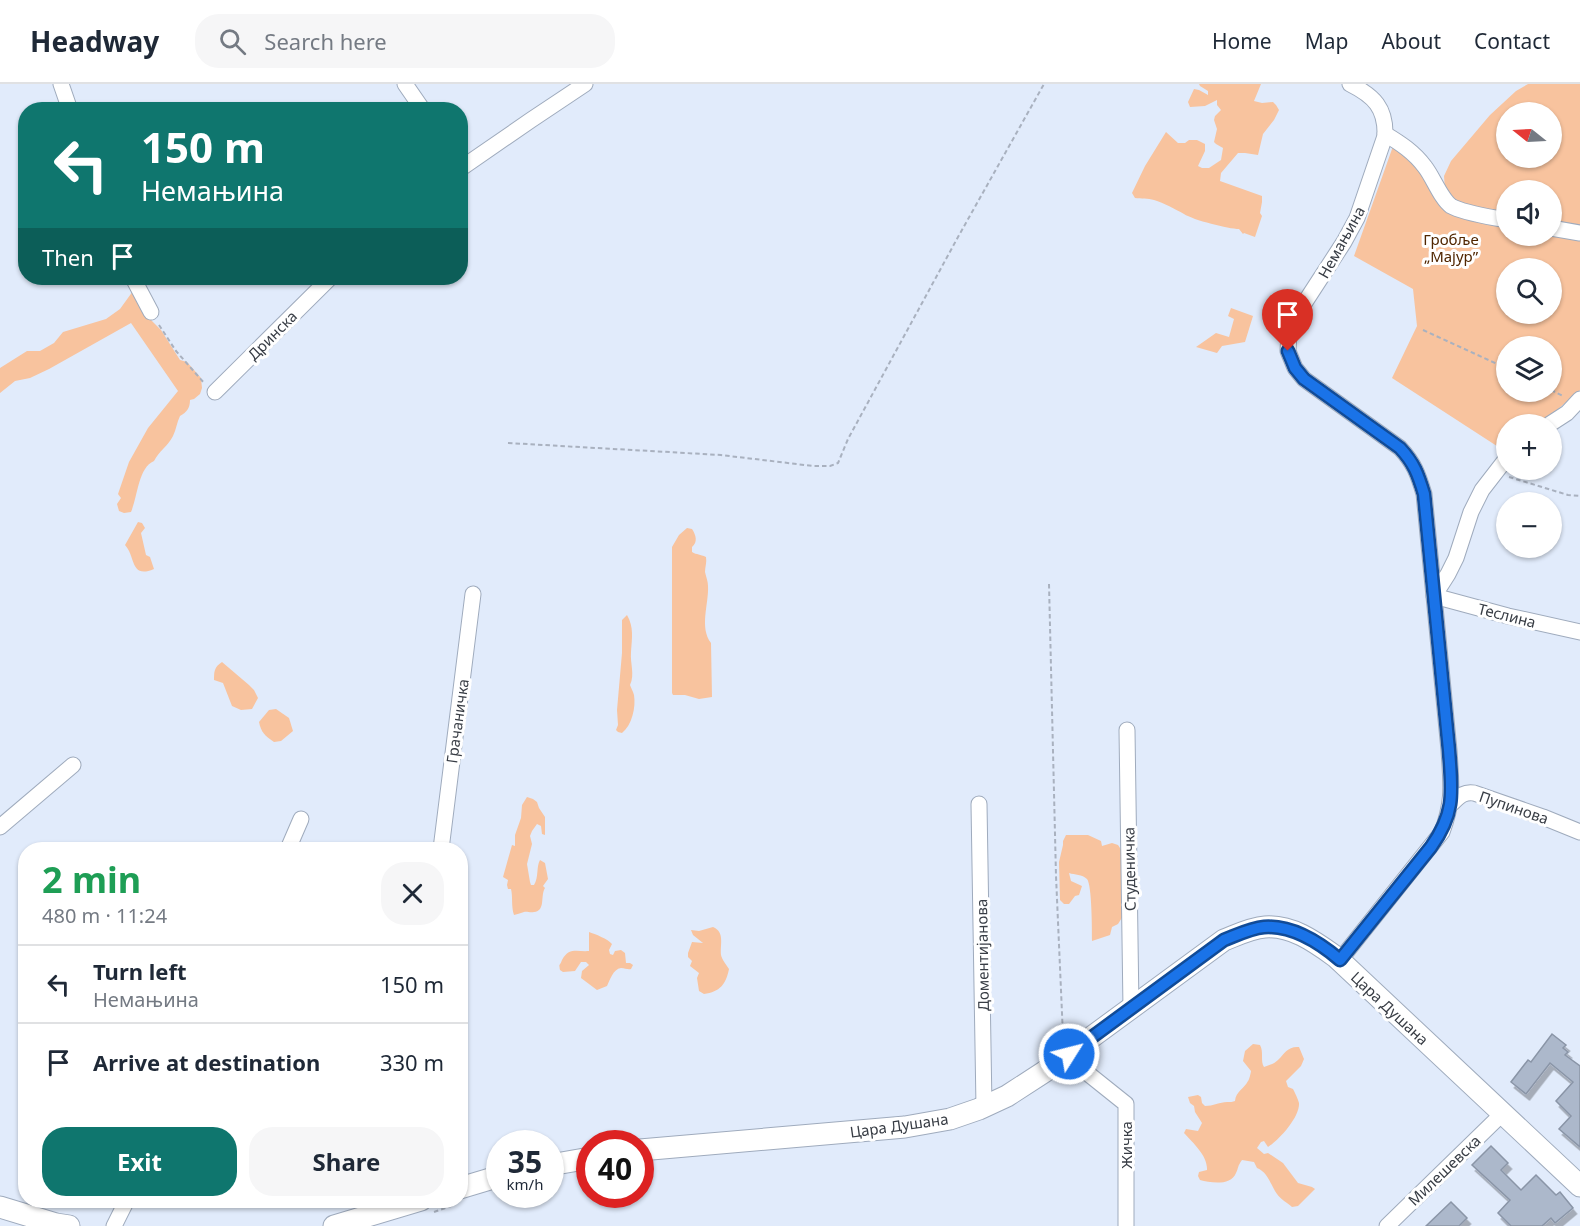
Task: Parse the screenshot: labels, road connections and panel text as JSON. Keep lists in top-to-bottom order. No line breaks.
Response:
{"streets":{"street":["Немањина","Дринска","Теслина","Грачаничка","Пупинова","Студеничка","Доментијанова","Цара Душана","Жичка","Милешевска"]},"crossings":[["Немањина","Теслина"],["Немањина","Пупинова"],["Немањина","Цара Душана"],["Студеничка","Цара Душана"],["Доментијанова","Цара Душана"],["Цара Душана","Жичка"],["Цара Душана","Милешевска"]],"parks":["Гробље „Мајур”"],"north":"left","page":{"header":"Headway","search":"Search here","nav":["Home","Map","About","Contact"],"map_buttons":["+","−"],"turn":["150 m","Немањина"],"then":"Then","heading":["2 min","480 m · 11:24"],"list":[{"name":"Turn left","note":"Немањина","value":"150 m"},{"name":"Arrive at destination","value":"330 m"}],"buttons":["Exit","Share"],"speed":"35 km/h","limit":"40"}}
